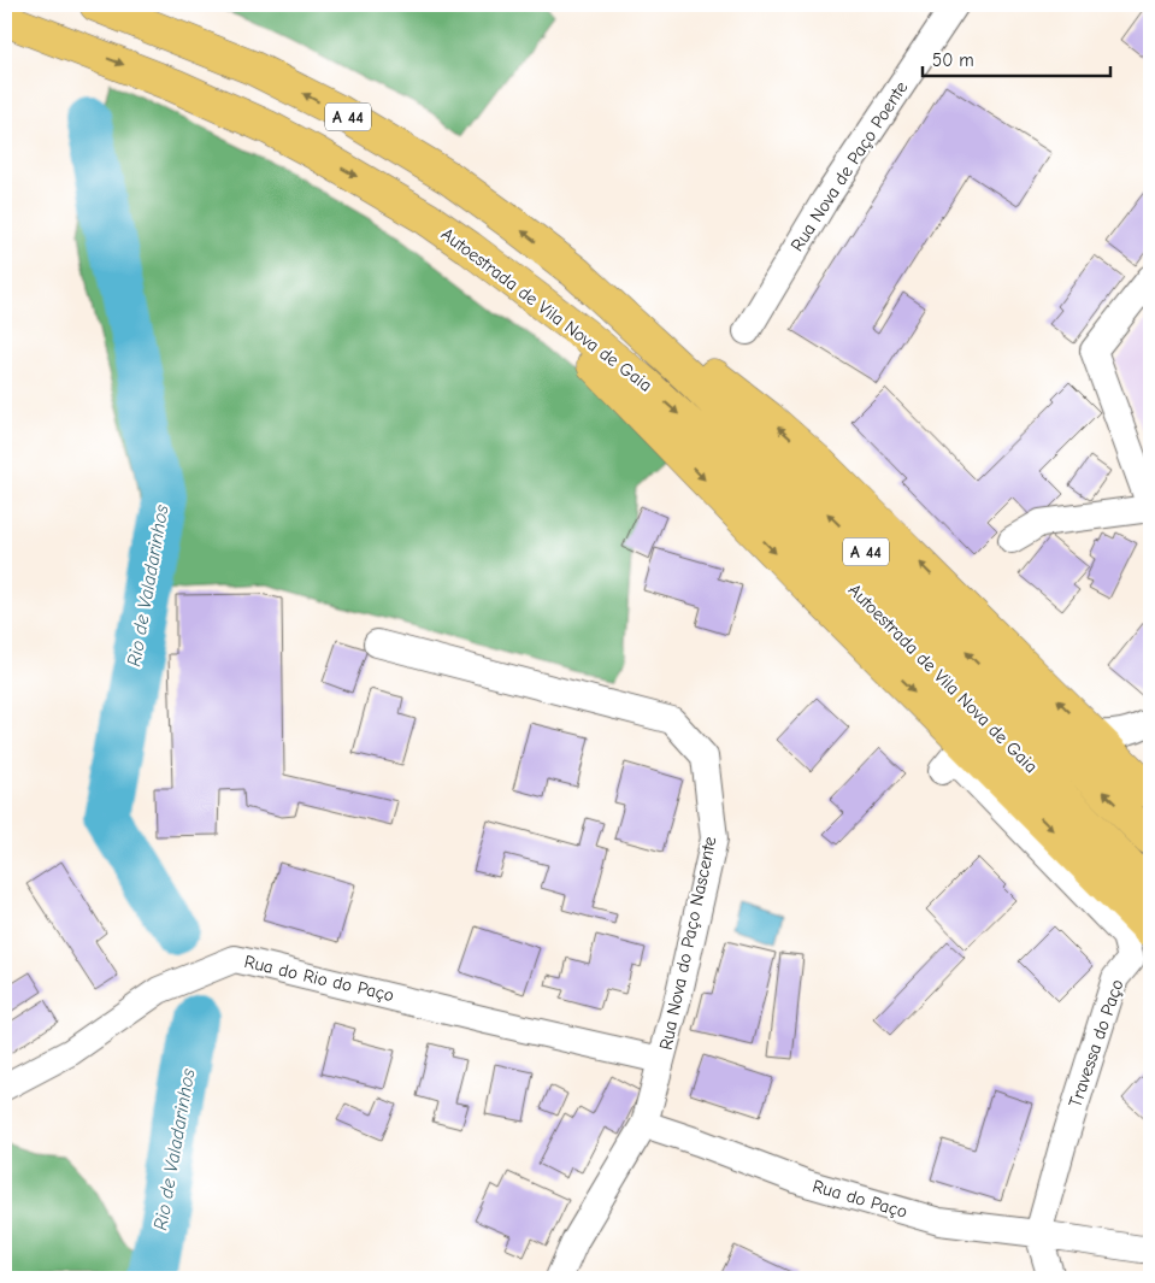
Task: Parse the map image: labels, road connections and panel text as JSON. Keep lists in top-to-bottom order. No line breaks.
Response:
{"streets":{"highway":["A 44","Autoestrada de Vila Nova de Gaia"],"street":["Rua Nova de Paço Poente","Rua Nova do Paço Nascente","Rua do Rio do Paço","Travessa do Paço","Rua do Paço"]},"crossings":[["Rua Nova do Paço Nascente","Rua do Rio do Paço"],["Rua Nova do Paço Nascente","Rua do Paço"],["Travessa do Paço","Rua do Paço"]],"water":["Rio de Valadarinhos"],"scale_bar":"50 m"}
